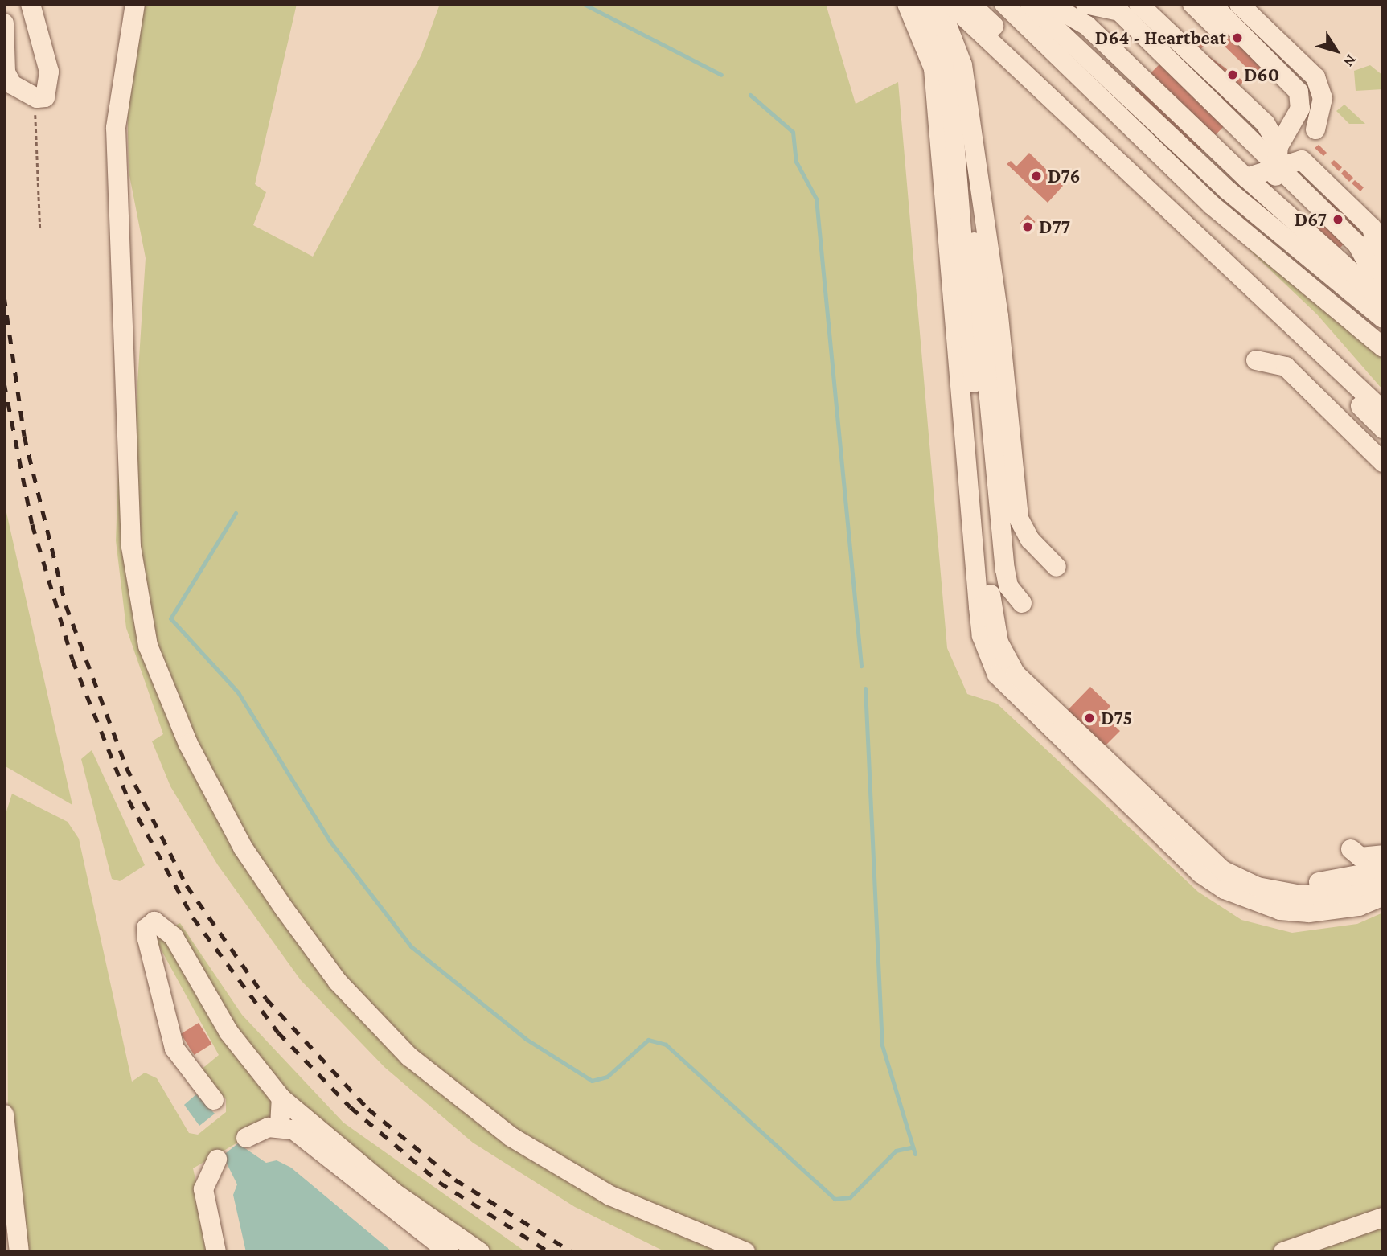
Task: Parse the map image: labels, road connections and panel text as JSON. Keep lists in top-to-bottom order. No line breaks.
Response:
{"places":["D64 - Heartbeat","D60","D76","D67","D77","D75"],"north":"bottom right"}
